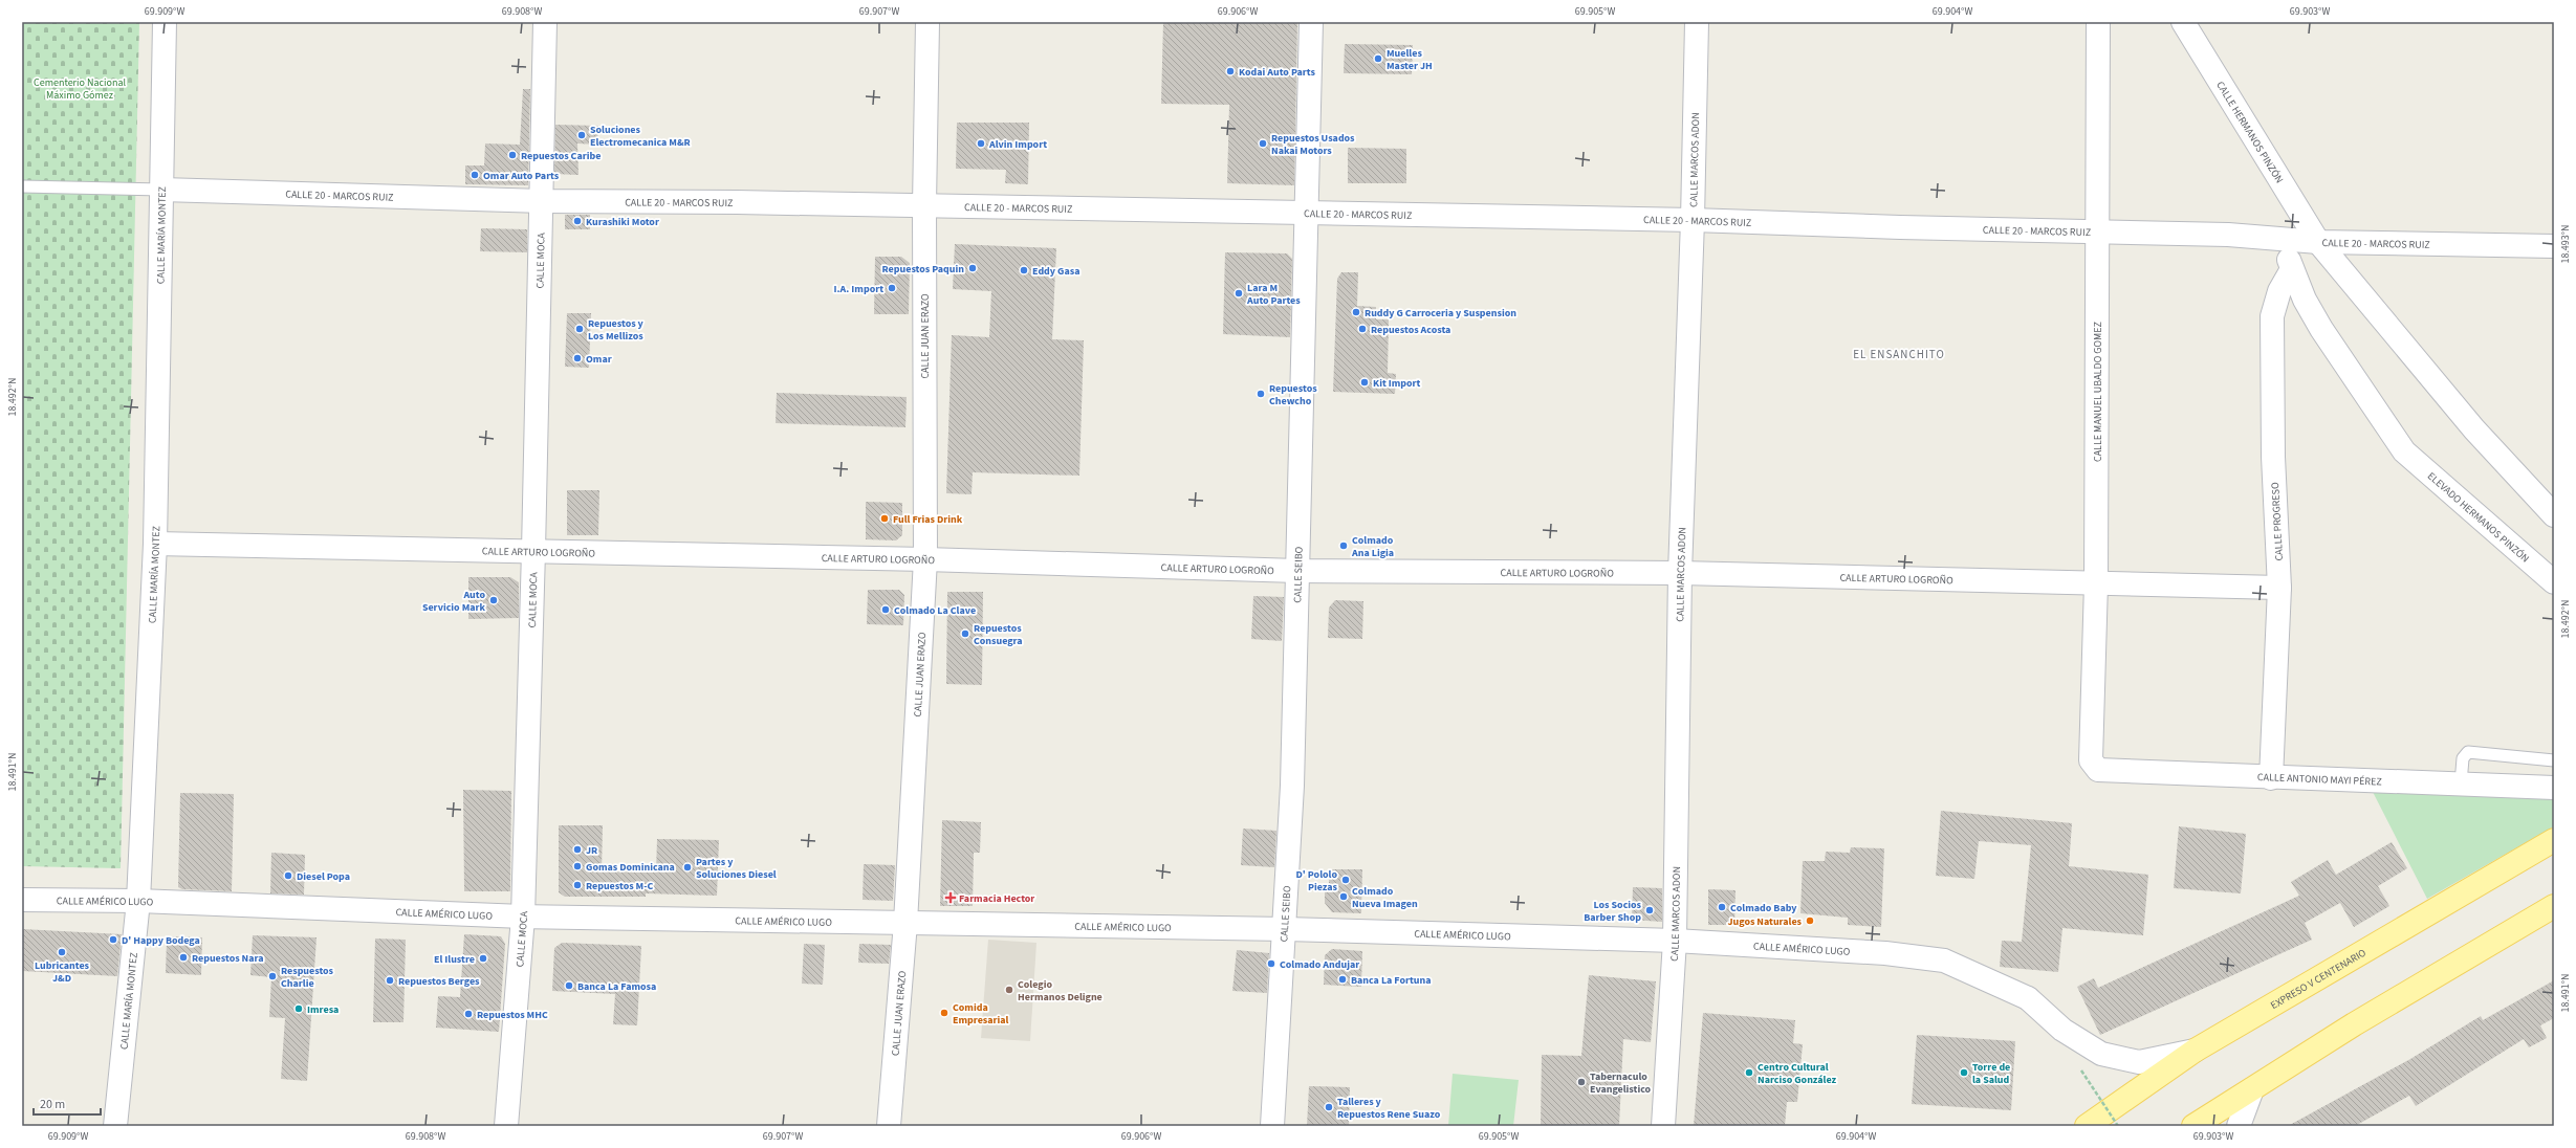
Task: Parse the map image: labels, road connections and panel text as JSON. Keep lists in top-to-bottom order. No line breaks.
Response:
{"streets":{"main road":["EXPRESO V CENTENARIO"],"street":["CALLE HERMANOS PINZÓN","CALLE MARCOS ADON","CALLE 20 - MARCOS RUIZ","CALLE MARÍA MONTEZ","CALLE MOCA","CALLE JUAN ERAZO","CALLE MANUEL UBALDO GOMEZ","ELEVADO HERMANOS PINZÓN","CALLE PROGRESO","CALLE ARTURO LOGROÑO","CALLE SEIBO","CALLE ANTONIO MAYI PÉREZ","CALLE AMÉRICO LUGO"]},"crossings":[["CALLE HERMANOS PINZÓN","CALLE 20 - MARCOS RUIZ"],["CALLE MARCOS ADON","CALLE 20 - MARCOS RUIZ"],["CALLE MARCOS ADON","CALLE ARTURO LOGROÑO"],["CALLE MARCOS ADON","CALLE AMÉRICO LUGO"],["CALLE 20 - MARCOS RUIZ","CALLE MARÍA MONTEZ"],["CALLE 20 - MARCOS RUIZ","CALLE MOCA"],["CALLE 20 - MARCOS RUIZ","CALLE JUAN ERAZO"],["CALLE 20 - MARCOS RUIZ","CALLE MANUEL UBALDO GOMEZ"],["CALLE 20 - MARCOS RUIZ","CALLE SEIBO"],["CALLE MARÍA MONTEZ","CALLE ARTURO LOGROÑO"],["CALLE MARÍA MONTEZ","CALLE AMÉRICO LUGO"],["CALLE MOCA","CALLE ARTURO LOGROÑO"],["CALLE MOCA","CALLE AMÉRICO LUGO"],["CALLE JUAN ERAZO","CALLE ARTURO LOGROÑO"],["CALLE JUAN ERAZO","CALLE AMÉRICO LUGO"],["CALLE MANUEL UBALDO GOMEZ","CALLE ARTURO LOGROÑO"],["CALLE MANUEL UBALDO GOMEZ","CALLE ANTONIO MAYI PÉREZ"],["ELEVADO HERMANOS PINZÓN","CALLE PROGRESO"],["CALLE PROGRESO","CALLE ARTURO LOGROÑO"],["CALLE PROGRESO","CALLE ANTONIO MAYI PÉREZ"],["CALLE ARTURO LOGROÑO","CALLE SEIBO"],["CALLE SEIBO","CALLE AMÉRICO LUGO"],["CALLE AMÉRICO LUGO","EXPRESO V CENTENARIO"]],"districts":["EL ENSANCHITO"],"parks":["Cementerio Nacional Máximo Gómez"],"places":{"other":["Muelles Master JH","Kodai Auto Parts","Soluciones Electromecanica M&R","Alvin Import","Repuestos Usados Nakai Motors","Repuestos Caribe","Omar Auto Parts","Kurashiki Motor","Repuestos Paquin","Eddy Gasa","I.A. Import","Lara M Auto Partes","Ruddy G Carroceria y Suspension","Repuestos y Los Mellizos","Repuestos Acosta","Omar","Kit Import","Repuestos Chewcho","Full Frias Drink","Colmado Ana Ligia","Auto Servicio Mark","Colmado La Clave","Repuestos Consuegra","JR","Gomas Dominicana","Partes y Soluciones Diesel","Diesel Popa","D' Pololo Piezas","Repuestos M-C","Colmado Nueva Imagen","Colmado Baby","Los Socios Barber Shop","Jugos Naturales","D' Happy Bodega","Lubricantes J&D","Repuestos Nara","El Ilustre","Colmado Andujar","Respuestos Charlie","Banca La Fortuna","Repuestos Berges","Banca La Famosa","Colegio Hermanos Deligne","Imresa","Comida Empresarial","Repuestos MHC","Centro Cultural Narciso González","Torre de la Salud","Tabernaculo Evangelistico","Talleres y Repuestos Rene Suazo"],"health":["Farmacia Hector"]},"scale_bar":"20 m","coordinates":["69.909°W","69.908°W","69.907°W","69.906°W","69.905°W","69.904°W","69.903°W","18.493°N","18.492°N","18.491°N"]}
